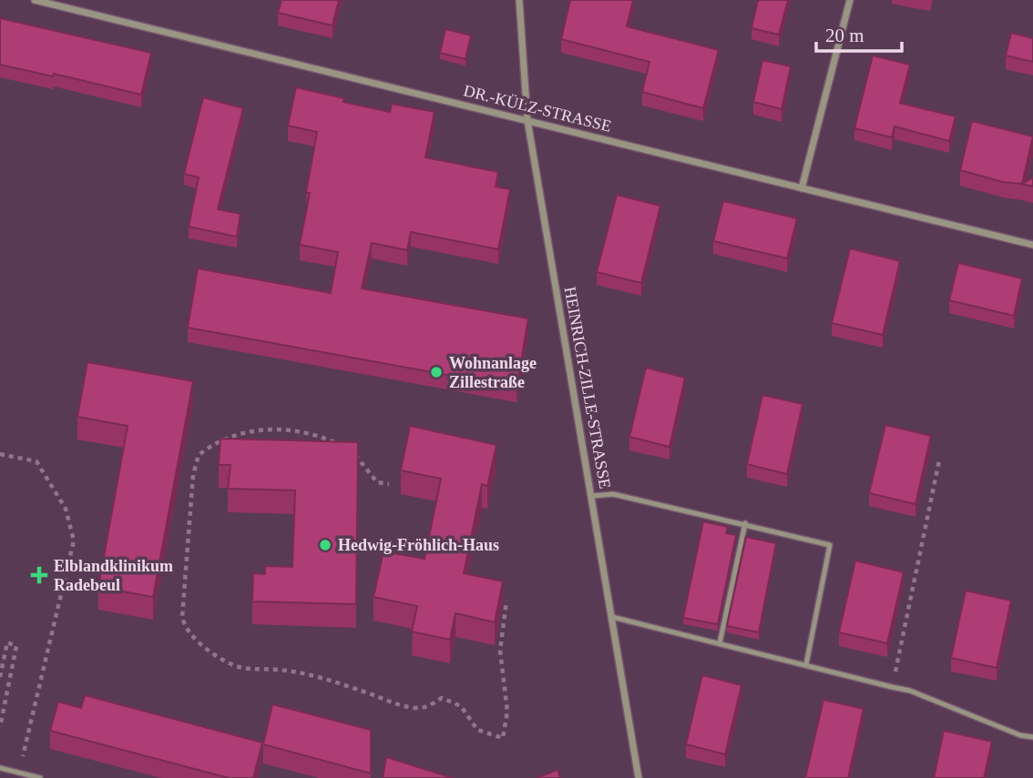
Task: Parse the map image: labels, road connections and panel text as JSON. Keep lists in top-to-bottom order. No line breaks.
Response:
{"streets":{"street":["DR.-KÜLZ-STRASSE","HEINRICH-ZILLE-STRASSE"]},"crossings":[["DR.-KÜLZ-STRASSE","HEINRICH-ZILLE-STRASSE"]],"places":{"other":["Wohnanlage Zillestraße","Hedwig-Fröhlich-Haus"],"health":["Elblandklinikum Radebeul"]},"scale_bar":"20 m"}
